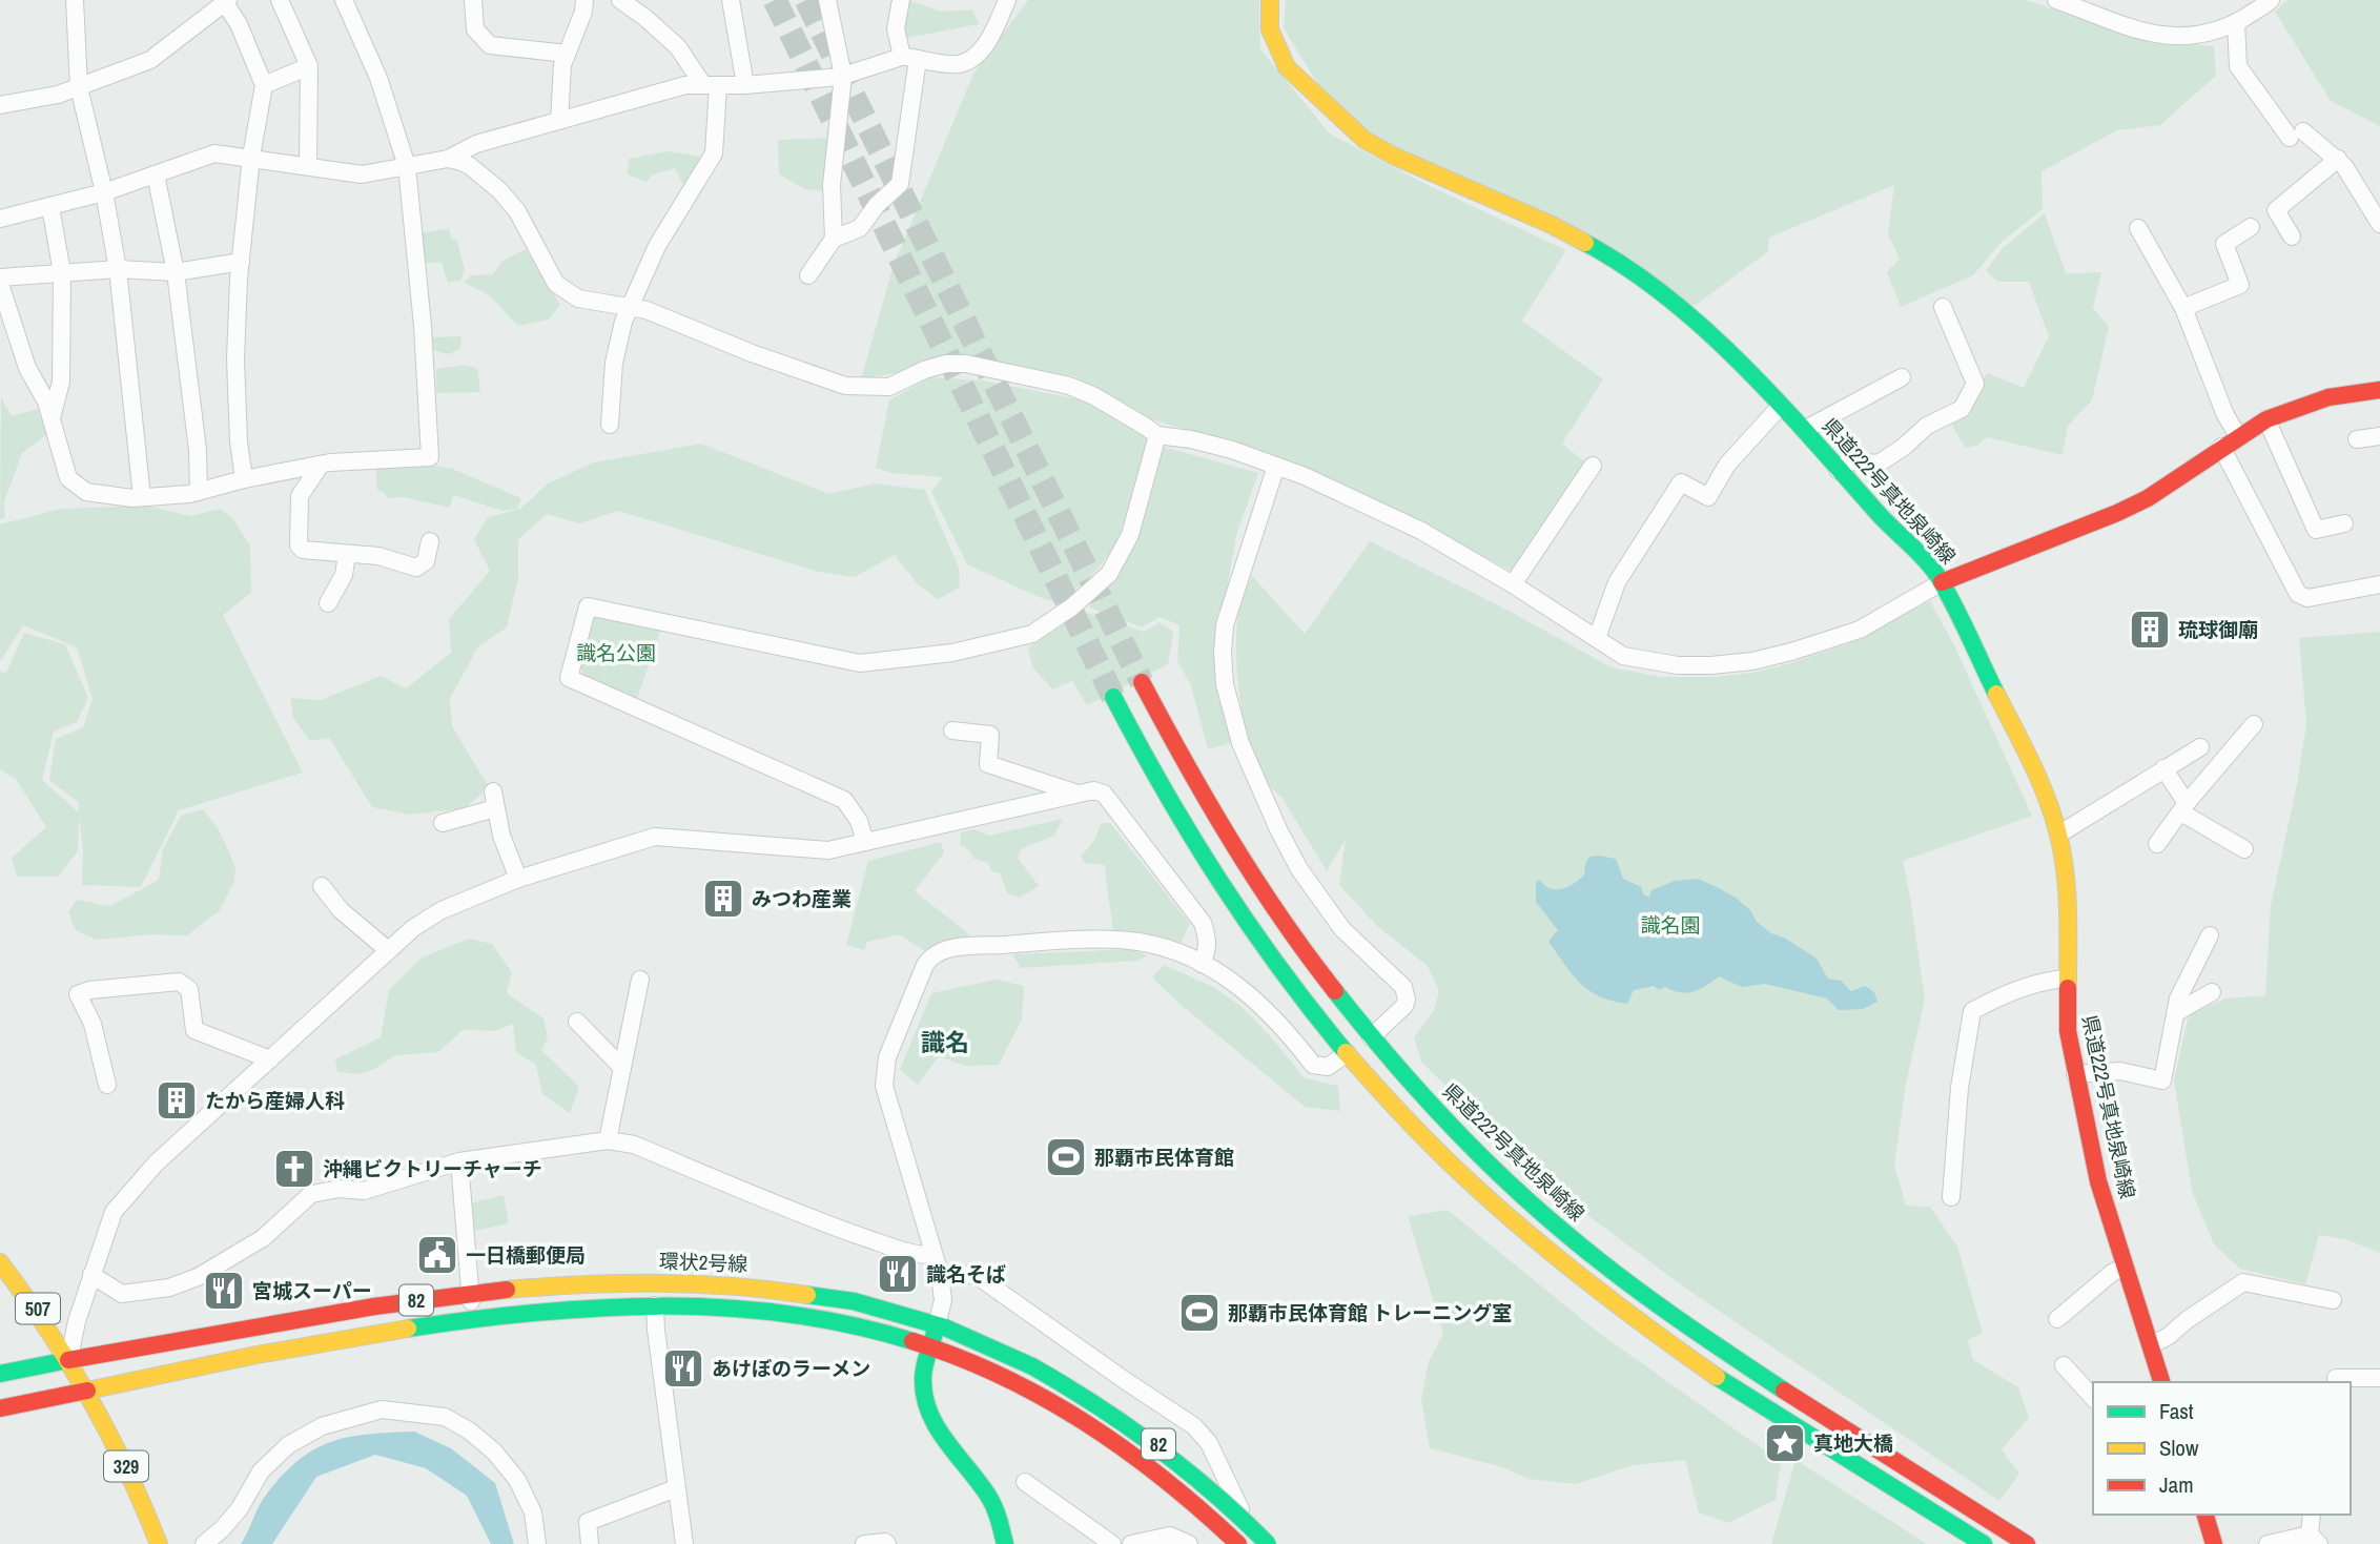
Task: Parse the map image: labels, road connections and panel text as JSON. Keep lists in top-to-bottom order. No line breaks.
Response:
{"streets":{"main road":["県道222号真地泉崎線","環状2号線","82","507","329"]},"crossings":[["環状2号線","507"],["環状2号線","329"],["82","329"],["507","329"]],"districts":["識名"],"parks":["識名公園","識名園"],"places":{"building":["琉球御廟","みつわ産業","たから産婦人科"],"sports":["那覇市民体育館","那覇市民体育館 トレーニング室"],"church":["沖縄ビクトリーチャーチ"],"public building":["一日橋郵便局"],"restaurant":["識名そば","宮城スーパー","あけぼのラーメン"],"place":["真地大橋"]},"legend":["Fast","Slow","Jam"]}
